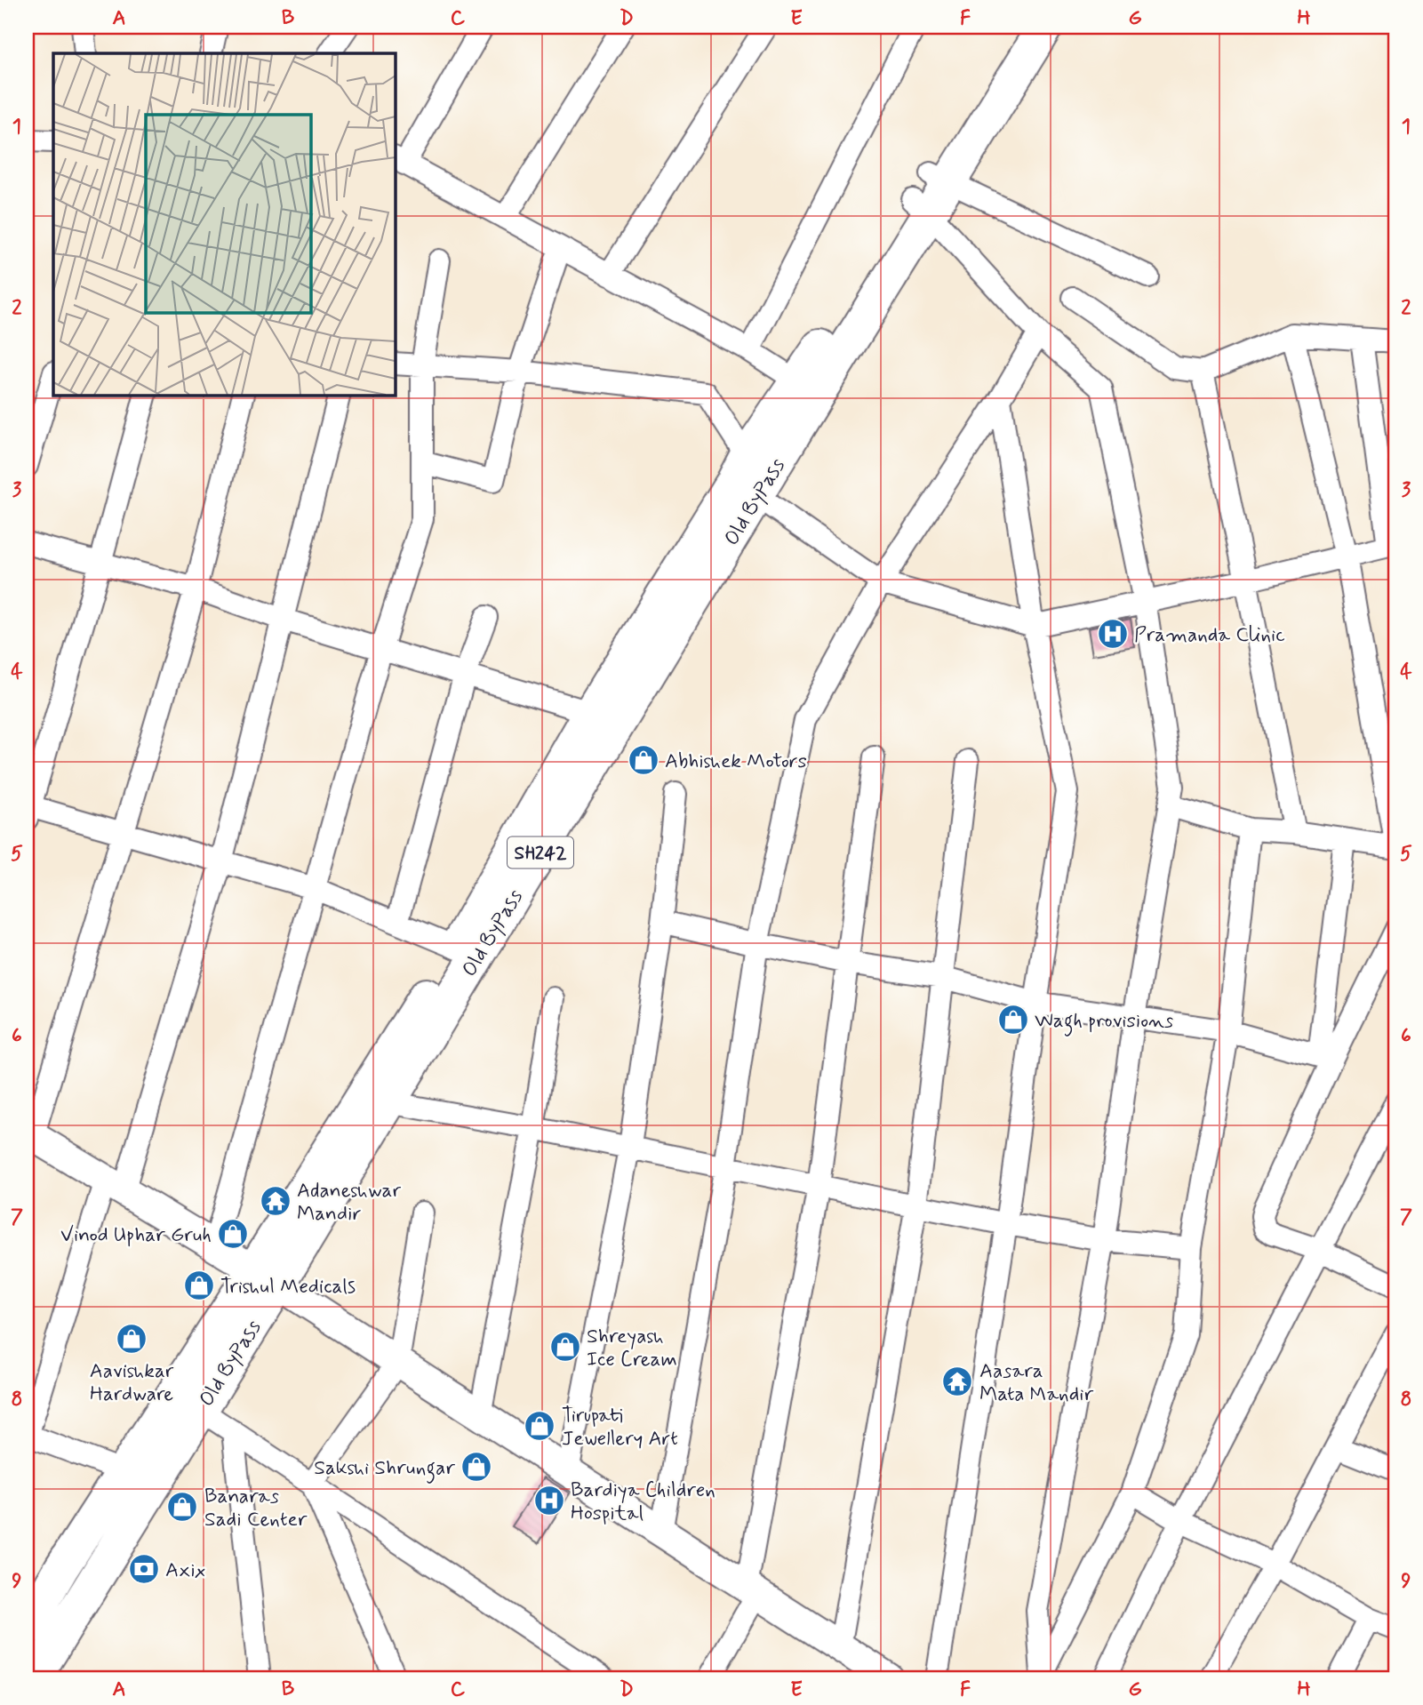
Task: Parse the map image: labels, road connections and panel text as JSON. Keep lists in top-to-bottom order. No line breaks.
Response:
{"streets":{"main road":["Old ByPass","SH242"]},"places":{"hospital":["Pramanda Clinic","Bardiya Children Hospital"],"shop":["Abhishek Motors","Wagh provisions","Vinod Uphar Gruh","Trishul Medicals","Aavishkar Hardware","Shreyash Ice Cream","Tirupati Jewellery Art","Sakshi Shrungar","Banaras Sadi Center"],"temple":["Adaneshwar Mandir","Aasara Mata Mandir"],"bank":["Axix"]},"grid":{"columns":["A","B","C","D","E","F","G","H"],"rows":["1","2","3","4","5","6","7","8","9"]}}
